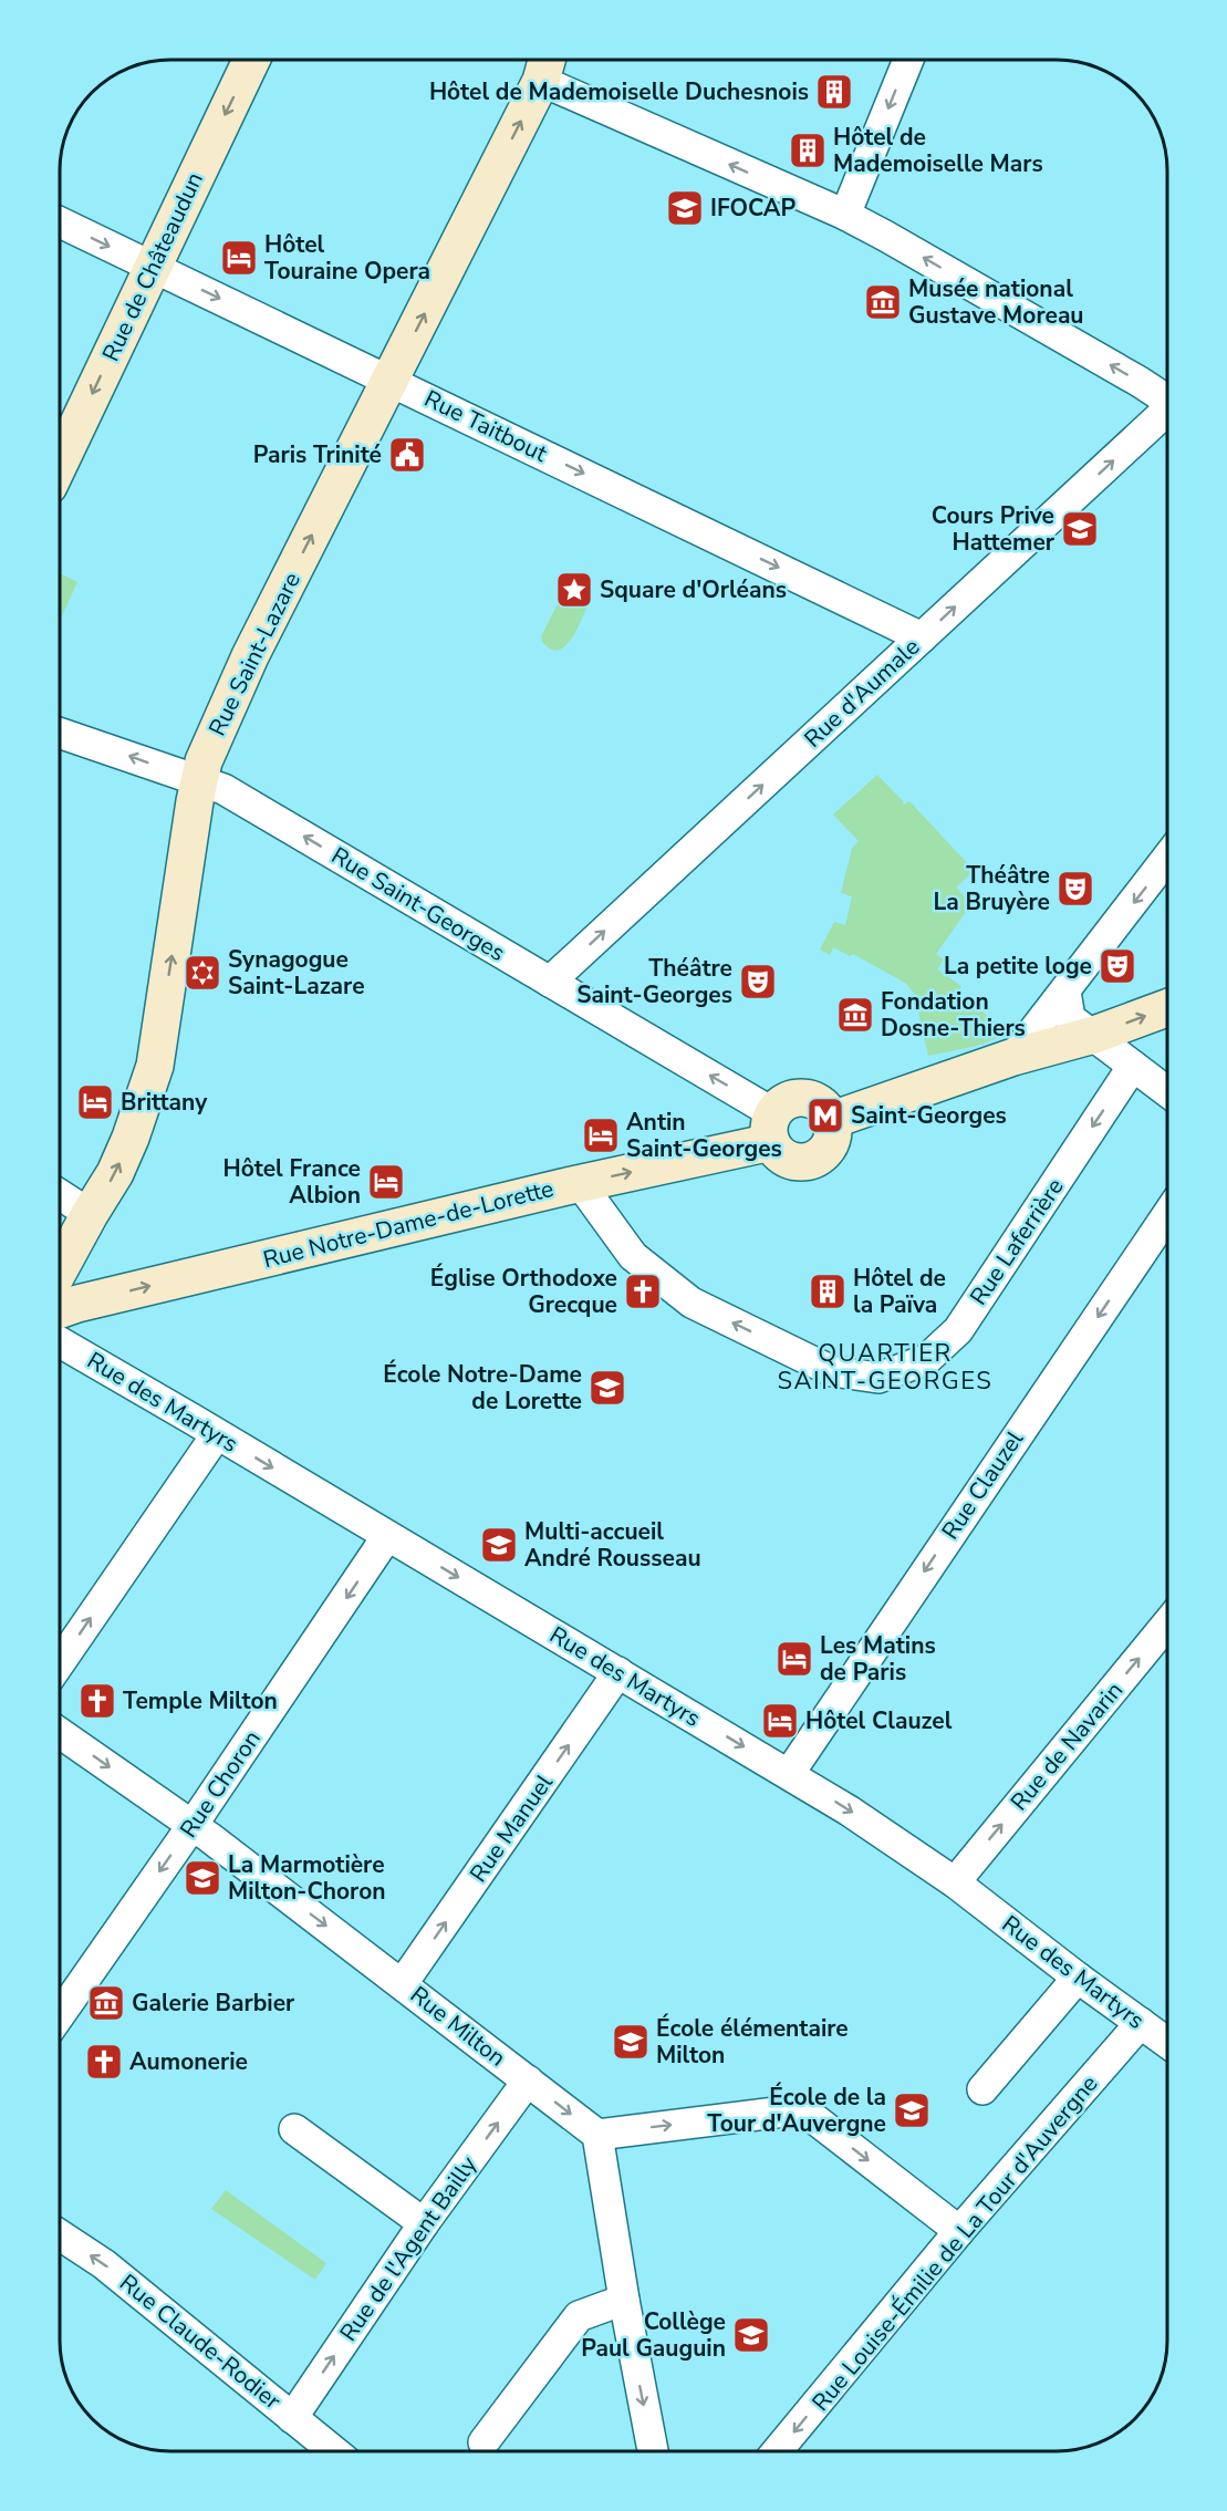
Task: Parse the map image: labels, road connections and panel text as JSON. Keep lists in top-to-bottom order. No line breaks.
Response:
{"streets":{"street":["Rue de Châteaudun","Rue Taitbout","Rue Saint-Lazare","Rue d'Aumale","Rue Saint-Georges","Rue Notre-Dame-de-Lorette","Rue Laferrière","Rue des Martyrs","Rue Clauzel","Rue de Navarin","Rue Choron","Rue Manuel","Rue Milton","Rue Louise-Émilie de La Tour d'Auvergne","Rue de l'Agent Bailly","Rue Claude-Rodier"]},"crossings":[["Rue de Châteaudun","Rue Taitbout"],["Rue Taitbout","Rue Saint-Lazare"],["Rue Taitbout","Rue d'Aumale"],["Rue Saint-Lazare","Rue Saint-Georges"],["Rue d'Aumale","Rue Saint-Georges"],["Rue Saint-Georges","Rue Notre-Dame-de-Lorette"],["Rue Notre-Dame-de-Lorette","Rue Laferrière"],["Rue des Martyrs","Rue Clauzel"],["Rue des Martyrs","Rue de Navarin"],["Rue des Martyrs","Rue Choron"],["Rue des Martyrs","Rue Manuel"],["Rue des Martyrs","Rue Louise-Émilie de La Tour d'Auvergne"],["Rue Choron","Rue Milton"],["Rue Manuel","Rue Milton"],["Rue Milton","Rue de l'Agent Bailly"],["Rue de l'Agent Bailly","Rue Claude-Rodier"]],"one_way":["Rue de Châteaudun","Rue Taitbout","Rue Saint-Lazare","Rue d'Aumale","Rue Saint-Georges","Rue Notre-Dame-de-Lorette","Rue des Martyrs","Rue Clauzel","Rue de Navarin","Rue Manuel","Rue Milton","Rue Louise-Émilie de La Tour d'Auvergne"],"districts":["QUARTIER SAINT-GEORGES"],"places":{"building":["Hôtel de Mademoiselle Duchesnois","Hôtel de Mademoiselle Mars","Hôtel de la Païva"],"school or university":["IFOCAP","Cours Prive Hattemer","École Notre-Dame de Lorette","Multi-accueil André Rousseau","La Marmotière Milton-Choron","École élémentaire Milton","École de la Tour d'Auvergne","Collège Paul Gauguin"],"hotel":["Hôtel Touraine Opera","Brittany","Antin Saint-Georges","Hôtel France Albion","Les Matins de Paris","Hôtel Clauzel"],"museum":["Musée national Gustave Moreau","Fondation Dosne-Thiers","Galerie Barbier"],"public building":["Paris Trinité"],"place":["Square d'Orléans"],"theatre":["Théâtre La Bruyère","La petite loge","Théâtre Saint-Georges"],"synagogue":["Synagogue Saint-Lazare"],"metro station":["Saint-Georges"],"church":["Église Orthodoxe Grecque","Temple Milton","Aumonerie"]}}
